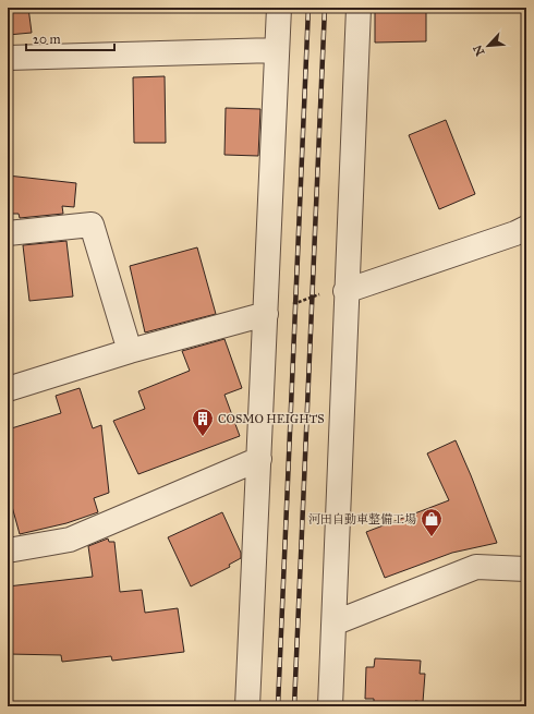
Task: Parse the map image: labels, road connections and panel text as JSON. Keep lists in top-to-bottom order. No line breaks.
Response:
{"places":{"building":["COSMO HEIGHTS"],"shop":["河田自動車整備工場"]},"scale_bar":"20 m","north":"bottom left"}
